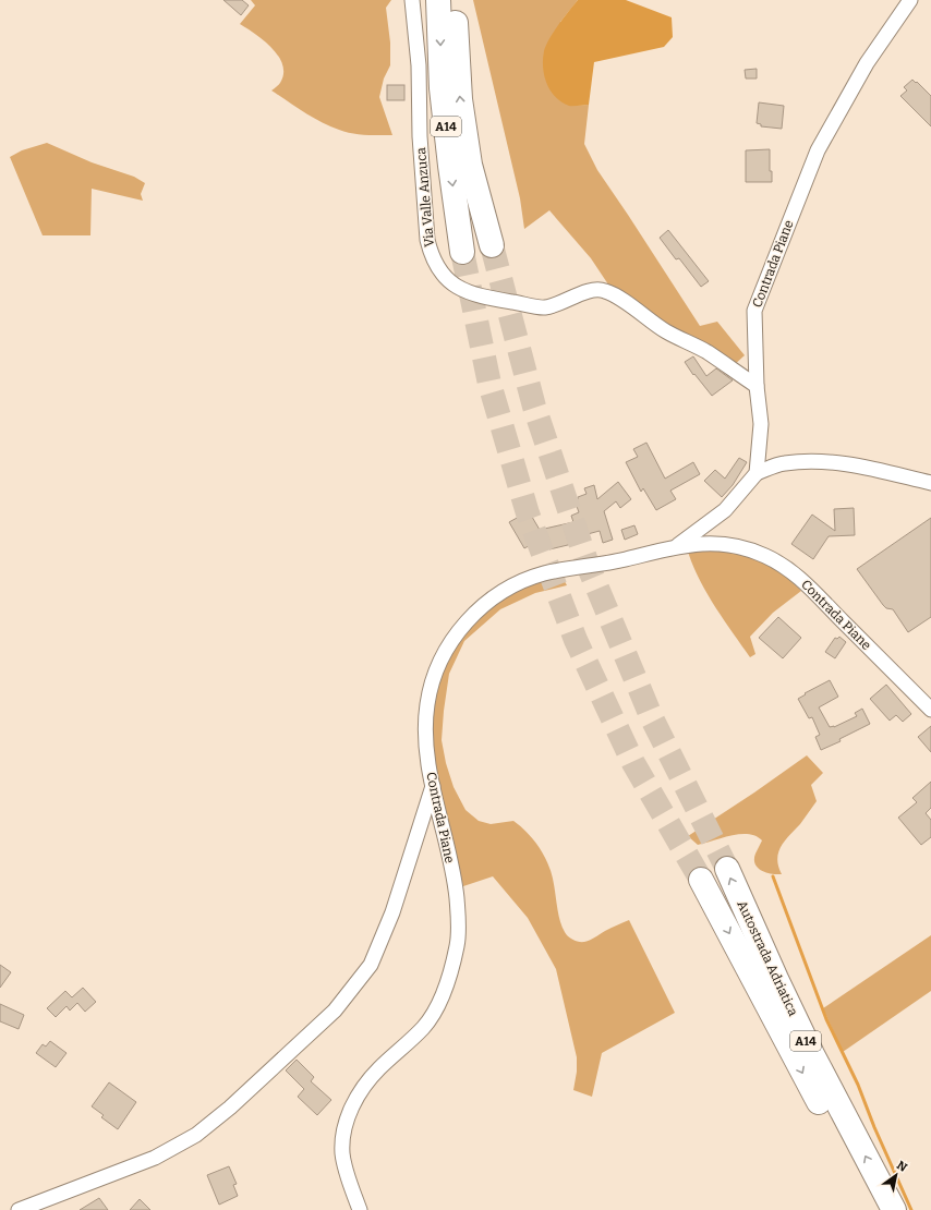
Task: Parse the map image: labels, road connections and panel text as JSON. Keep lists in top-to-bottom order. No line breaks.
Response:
{"streets":{"highway":["A14","Autostrada Adriatica"],"street":["Via Valle Anzuca","Contrada Piane"]},"crossings":[["Via Valle Anzuca","Contrada Piane"]],"north":"top right"}
